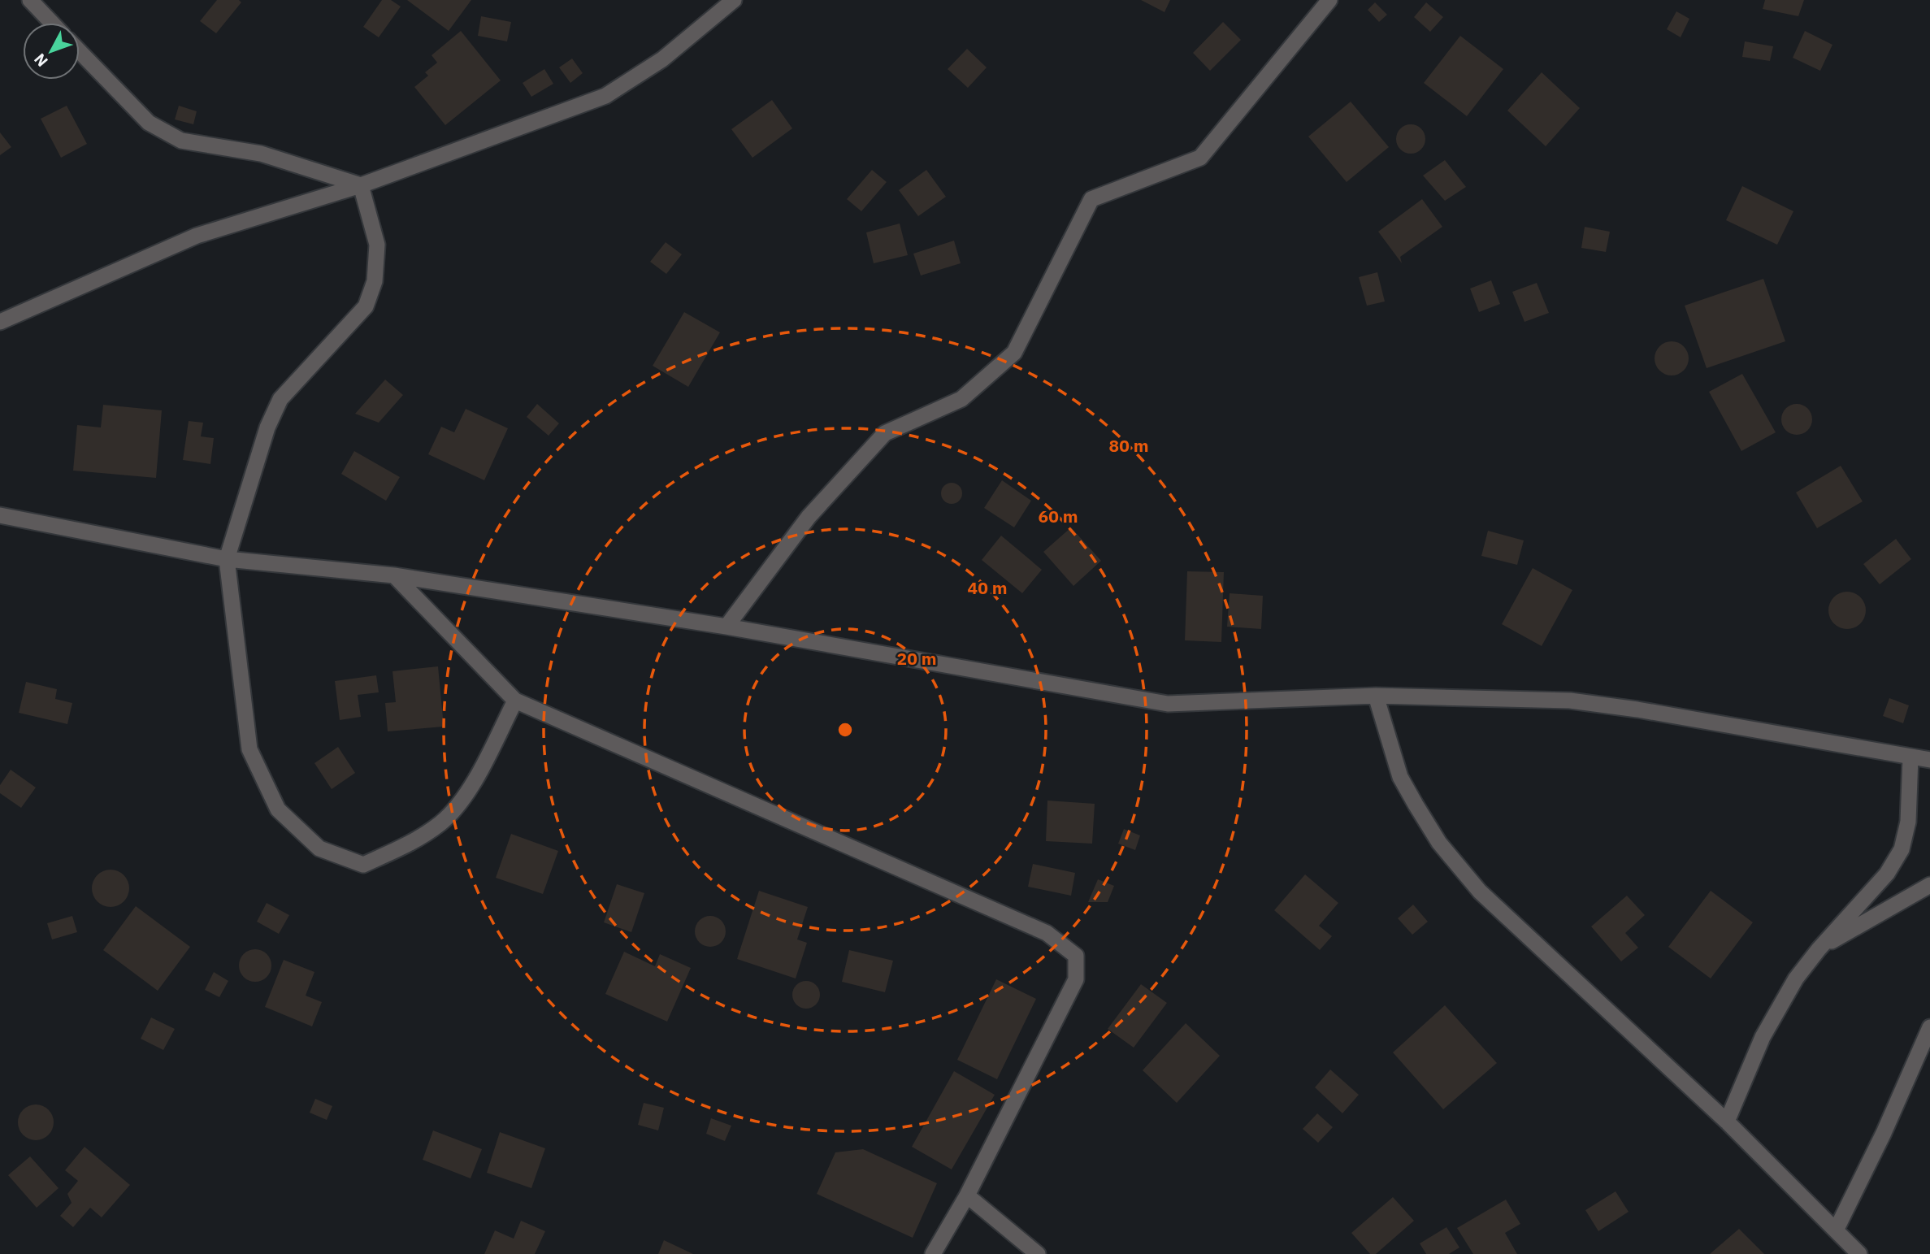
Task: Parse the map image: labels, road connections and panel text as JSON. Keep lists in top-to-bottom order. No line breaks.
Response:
{"north":"bottom left","rings":["80 m","60 m","40 m","20 m"]}
